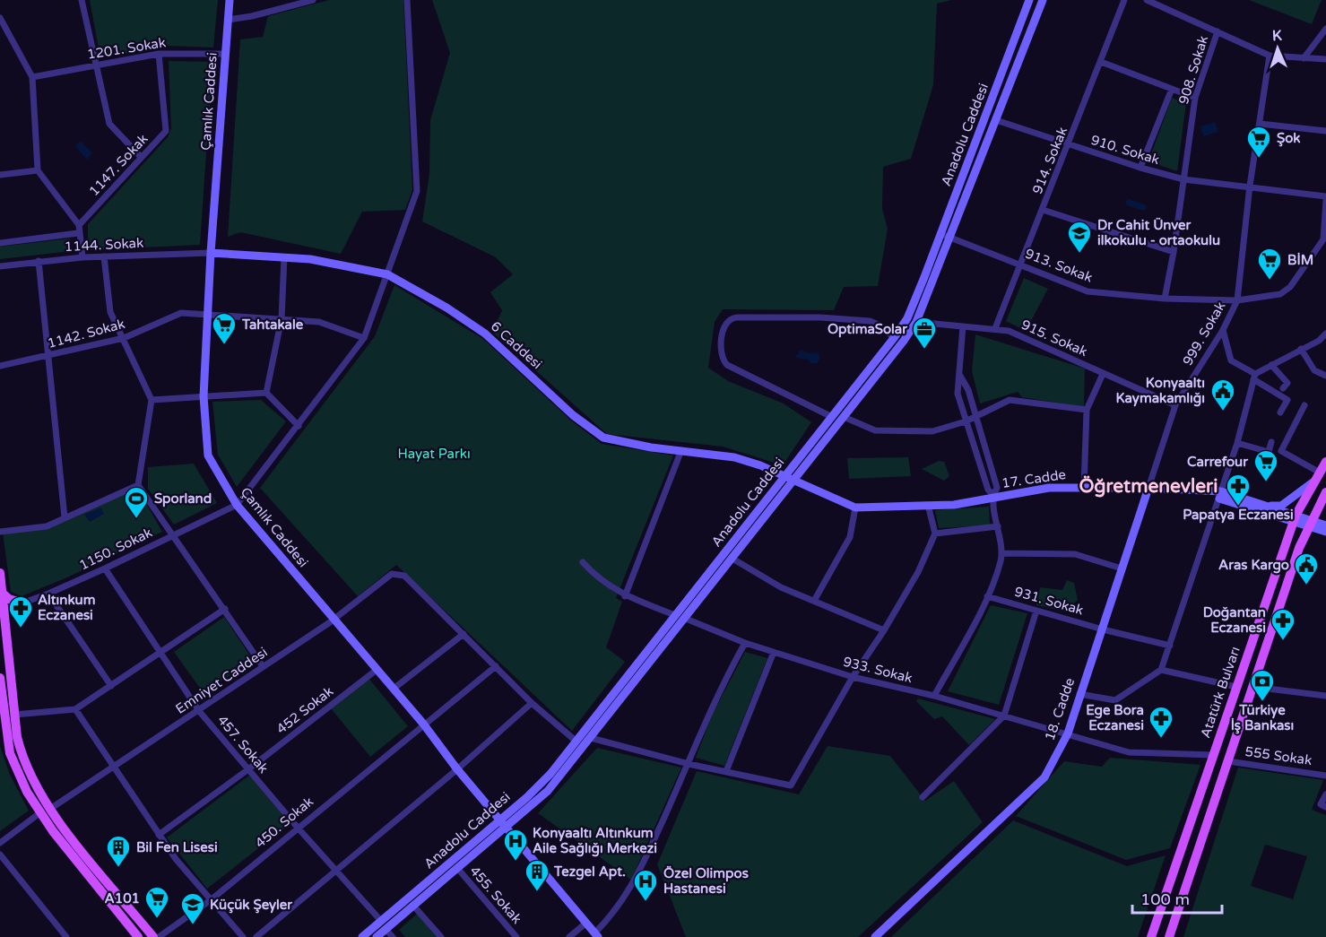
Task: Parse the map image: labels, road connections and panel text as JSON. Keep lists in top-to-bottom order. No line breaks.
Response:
{"streets":{"main road":["Çamlık Caddesi","Anadolu Caddesi","6 Caddesi","17. Cadde","Atatürk Bulvarı","18. Cadde"],"street":["1201. Sokak","908. Sokak","910. Sokak","914. Sokak","1147. Sokak","1144. Sokak","913. Sokak","1142. Sokak","999. Sokak","915. Sokak","1150. Sokak","931. Sokak","933. Sokak","Emniyet Caddesi","452 Sokak","457. Sokak","555 Sokak","450. Sokak","455. Sokak"]},"crossings":[["1201. Sokak","Çamlık Caddesi"],["1201. Sokak","1147. Sokak"],["908. Sokak","910. Sokak"],["908. Sokak","913. Sokak"],["Çamlık Caddesi","Anadolu Caddesi"],["Çamlık Caddesi","1144. Sokak"],["Çamlık Caddesi","1142. Sokak"],["Çamlık Caddesi","6 Caddesi"],["Çamlık Caddesi","1150. Sokak"],["Çamlık Caddesi","Emniyet Caddesi"],["Çamlık Caddesi","452 Sokak"],["Çamlık Caddesi","450. Sokak"],["Anadolu Caddesi","910. Sokak"],["Anadolu Caddesi","913. Sokak"],["Anadolu Caddesi","915. Sokak"],["Anadolu Caddesi","6 Caddesi"],["Anadolu Caddesi","17. Cadde"],["Anadolu Caddesi","933. Sokak"],["Anadolu Caddesi","457. Sokak"],["Anadolu Caddesi","455. Sokak"],["910. Sokak","914. Sokak"],["910. Sokak","999. Sokak"],["914. Sokak","913. Sokak"],["914. Sokak","915. Sokak"],["1144. Sokak","6 Caddesi"],["913. Sokak","999. Sokak"],["999. Sokak","915. Sokak"],["999. Sokak","17. Cadde"],["999. Sokak","18. Cadde"],["6 Caddesi","17. Cadde"],["17. Cadde","Atatürk Bulvarı"],["17. Cadde","18. Cadde"],["1150. Sokak","457. Sokak"],["931. Sokak","18. Cadde"],["933. Sokak","Atatürk Bulvarı"],["933. Sokak","18. Cadde"],["Emniyet Caddesi","457. Sokak"],["452 Sokak","457. Sokak"],["457. Sokak","450. Sokak"]],"districts":["Öğretmenevleri"],"parks":["Hayat Parkı"],"places":{"supermarket":["Şok","BİM","Tahtakale","Carrefour","A101"],"school or university":["Dr Cahit Ünver ilkokulu - ortaokulu","Küçük Şeyler"],"office":["OptimaSolar"],"public building":["Konyaaltı Kaymakamlığı","Aras Kargo"],"pharmacy":["Papatya Eczanesi","Altınkum Eczanesi","Doğantan Eczanesi","Ege Bora Eczanesi"],"sports":["Sporland"],"bank":["Türkiye İş Bankası"],"hospital":["Konyaaltı Altınkum Aile Sağlığı Merkezi","Özel Olimpos Hastanesi"],"building":["Bil Fen Lisesi","Tezgel Apt."]},"scale_bar":"100 m","north":"top"}
